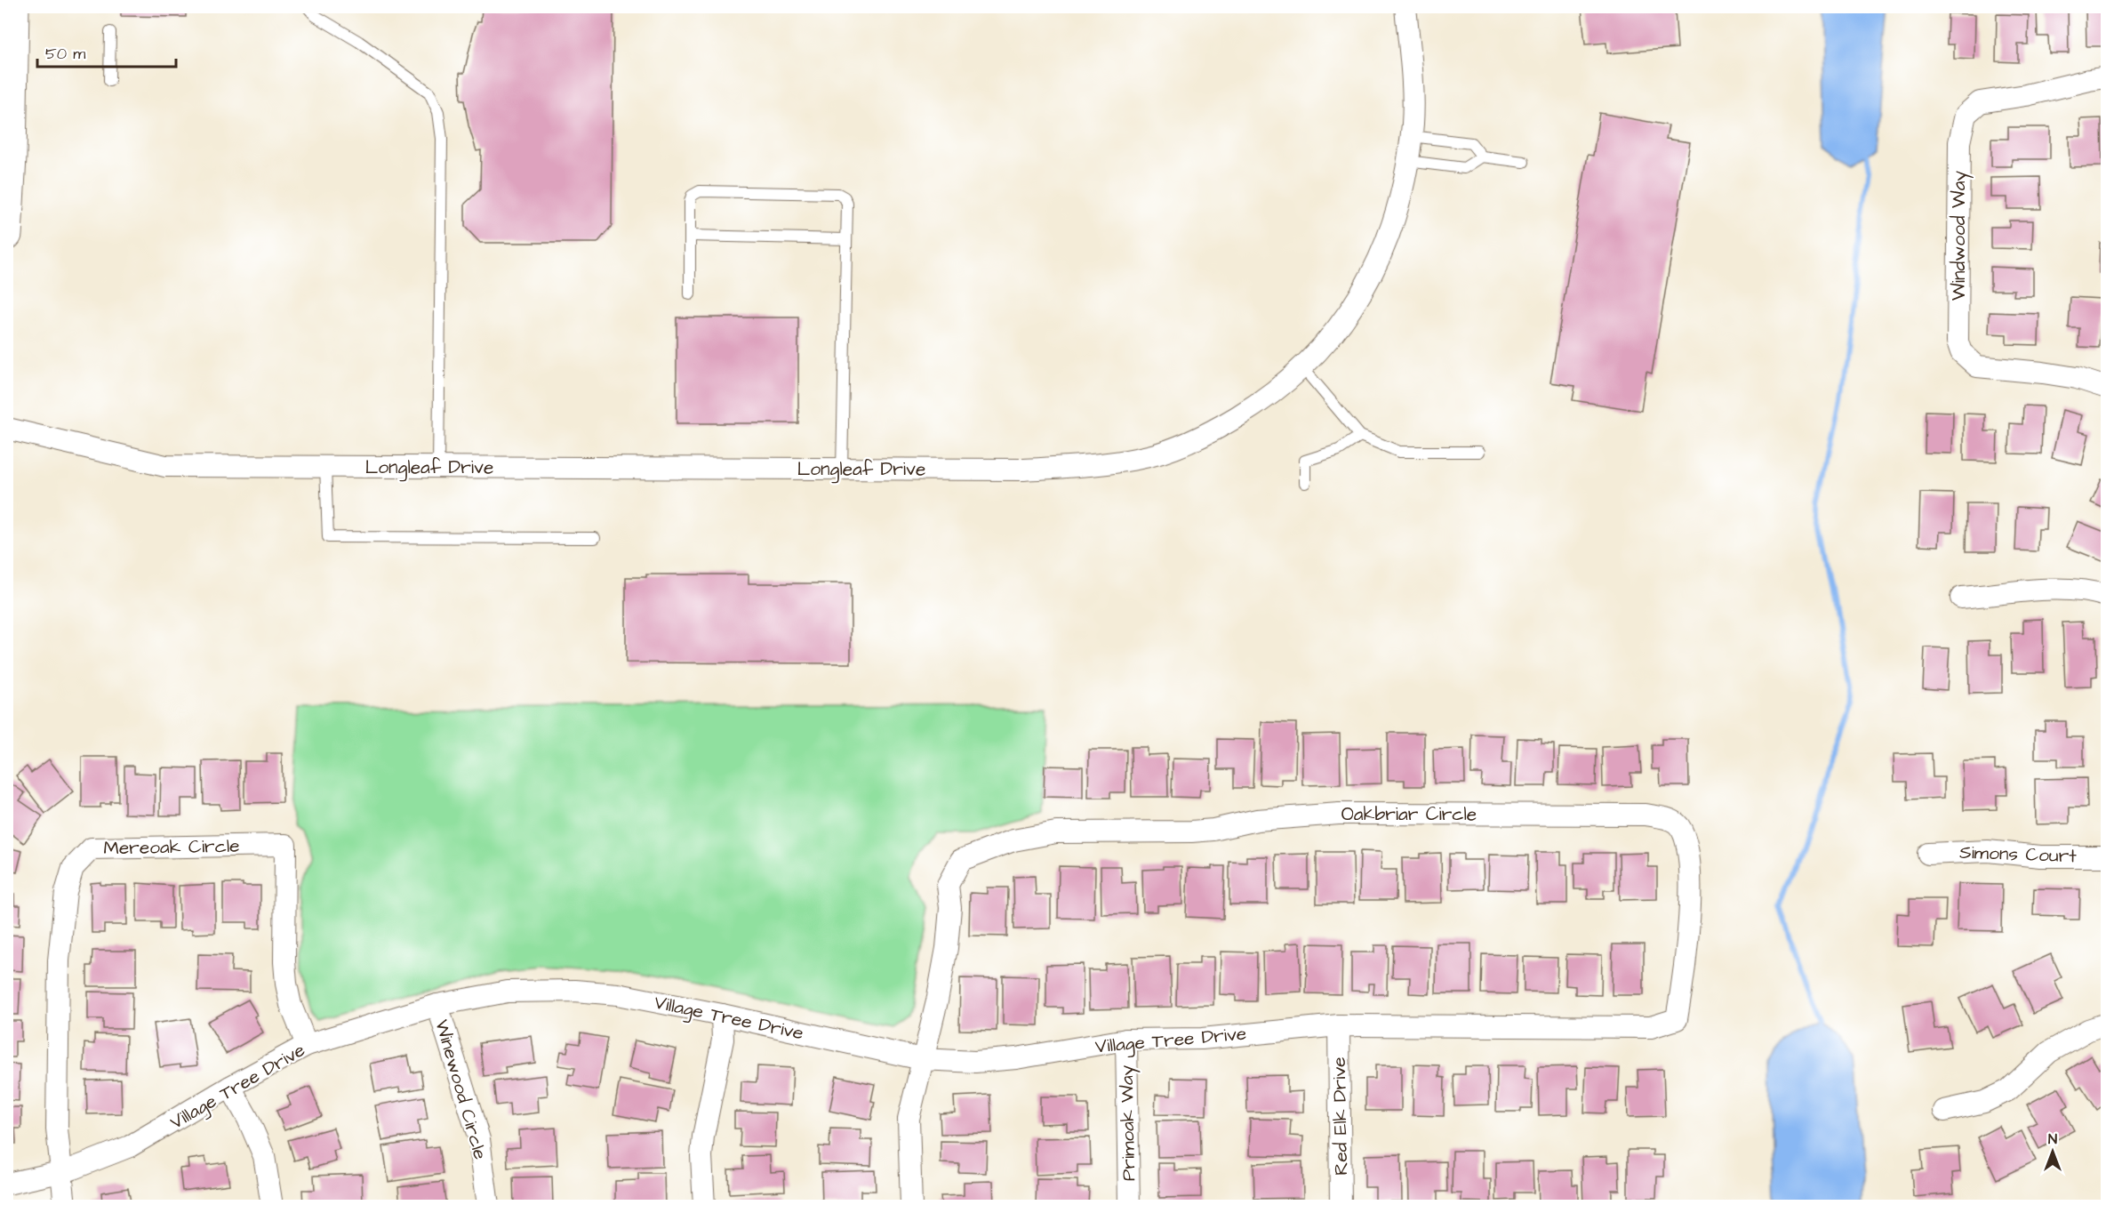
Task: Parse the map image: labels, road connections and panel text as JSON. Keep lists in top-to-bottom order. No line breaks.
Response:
{"streets":{"street":["Windwood Way","Longleaf Drive","Oakbriar Circle","Mereoak Circle","Simons Court","Village Tree Drive","Winewood Circle","Red Elk Drive","Primoak Way"]},"crossings":[["Oakbriar Circle","Village Tree Drive"],["Mereoak Circle","Village Tree Drive"],["Village Tree Drive","Winewood Circle"],["Village Tree Drive","Red Elk Drive"],["Village Tree Drive","Primoak Way"]],"scale_bar":"50 m","north":"top"}
